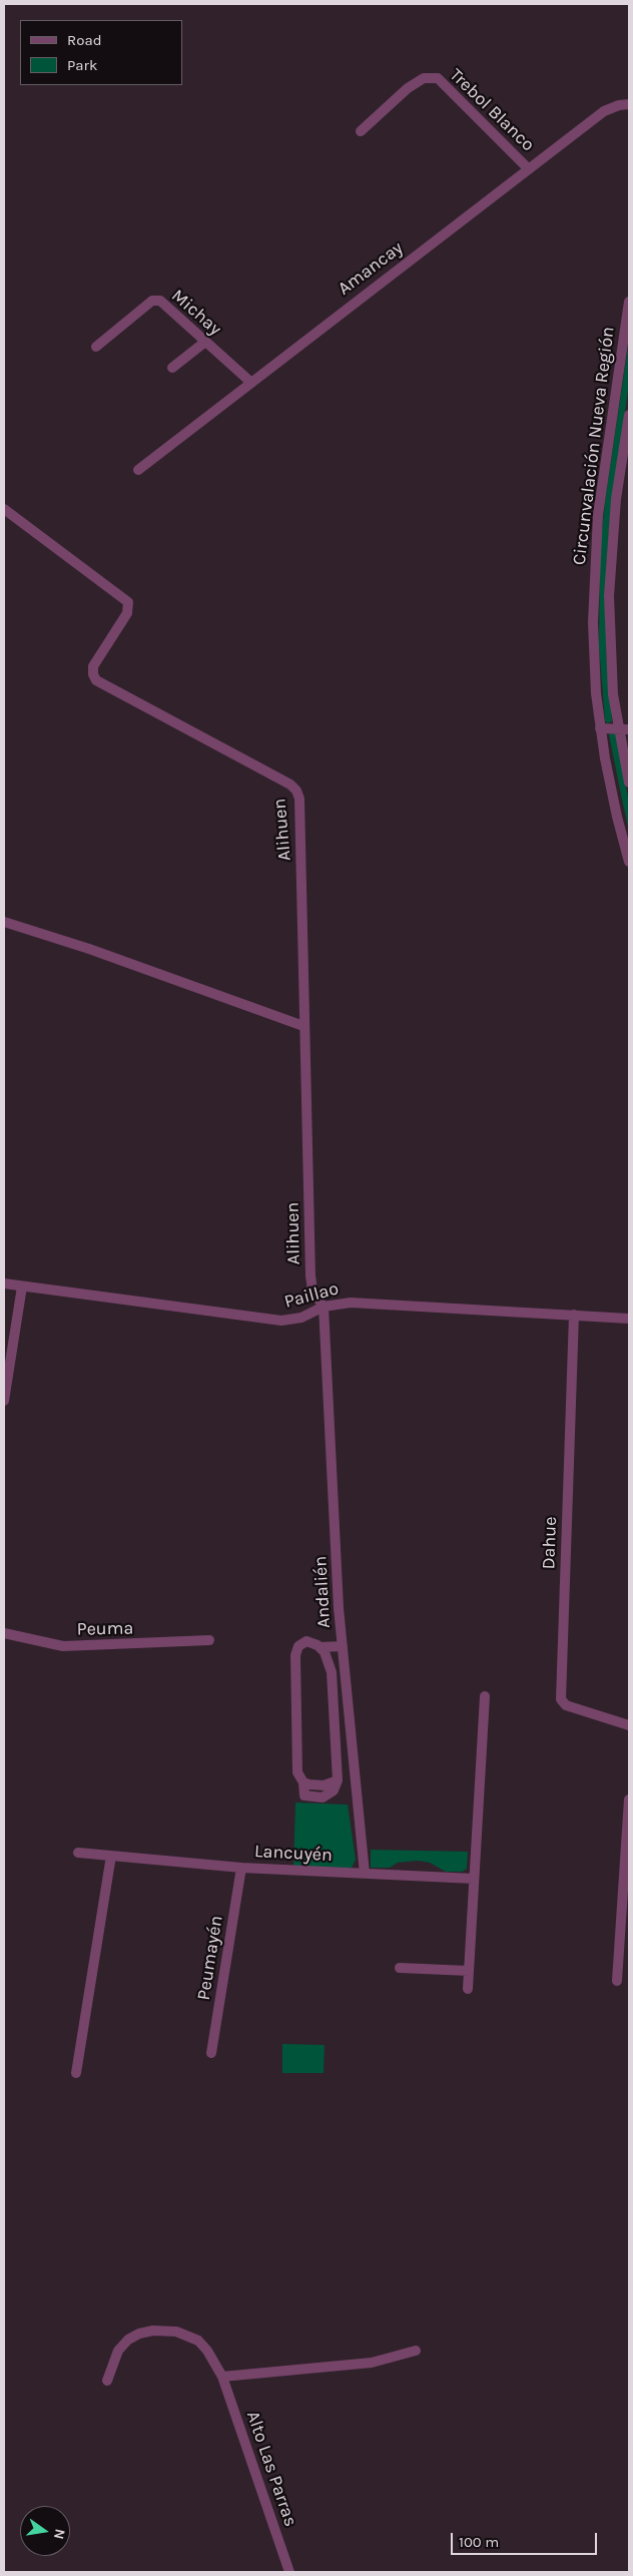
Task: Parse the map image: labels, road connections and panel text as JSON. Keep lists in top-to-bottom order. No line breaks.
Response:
{"streets":{"street":["Trebol Blanco","Amancay","Michay","Circunvalación Nueva Región","Alihuen","Paillao","Dahue","Andalién","Peuma","Lancuyén","Peumayén","Alto Las Parras"]},"crossings":[["Trebol Blanco","Amancay"],["Amancay","Michay"],["Alihuen","Paillao"],["Alihuen","Andalién"],["Paillao","Dahue"],["Paillao","Andalién"],["Andalién","Lancuyén"],["Lancuyén","Peumayén"]],"legend":["Road","Park"],"scale_bar":"100 m","north":"right"}
